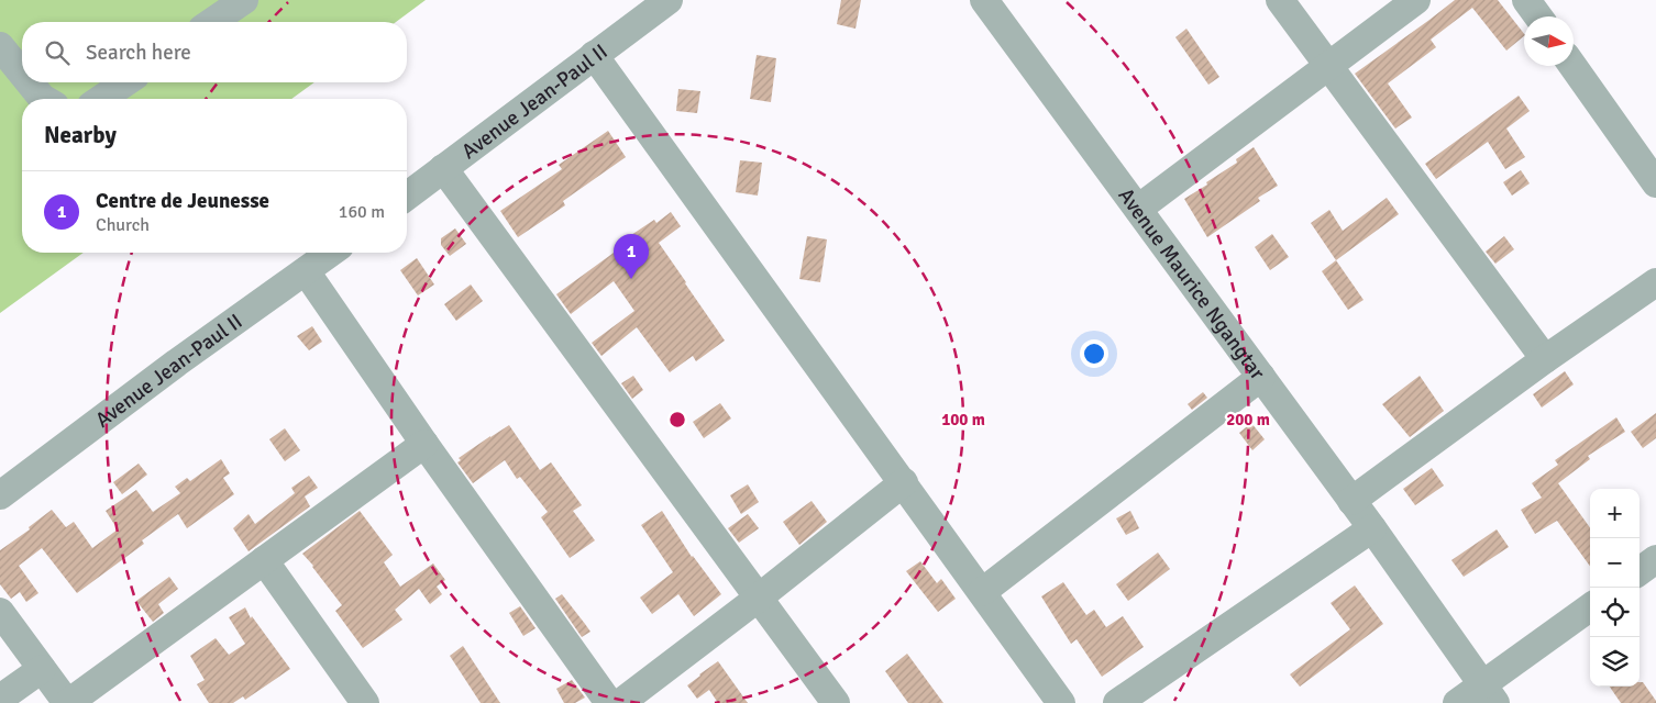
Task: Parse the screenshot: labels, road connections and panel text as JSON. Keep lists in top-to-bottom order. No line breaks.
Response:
{"streets":{"street":["Avenue Jean-Paul II","Avenue Maurice Ngangtar"]},"north":"right","page":{"search":"Search here","heading":"Nearby","list":[{"mark":"1","name":"Centre de Jeunesse","note":"Church","value":"160 m"}],"pins":"1","map_buttons":["+","−"]},"rings":["100 m","200 m"]}
